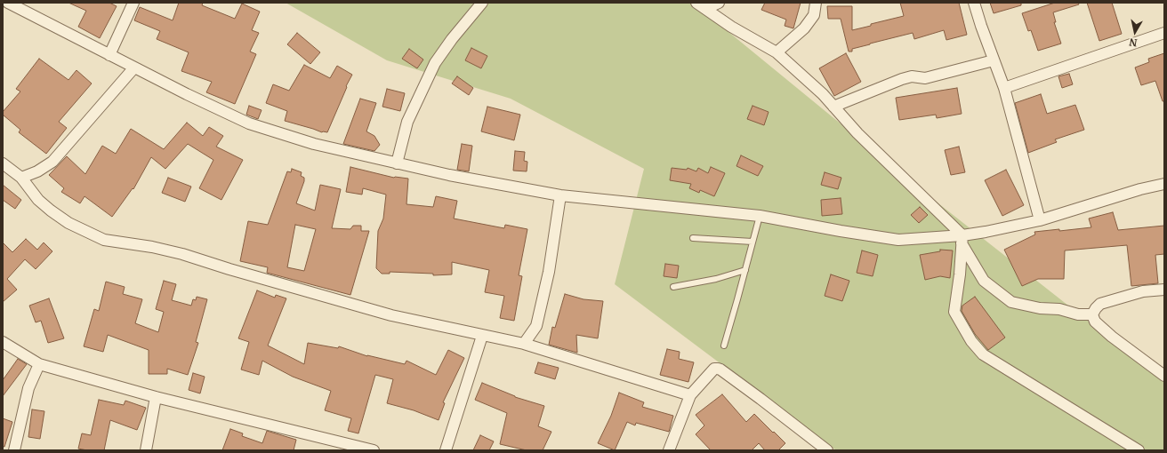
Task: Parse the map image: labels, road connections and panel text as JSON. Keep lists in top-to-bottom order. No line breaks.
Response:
{"north":"bottom"}
